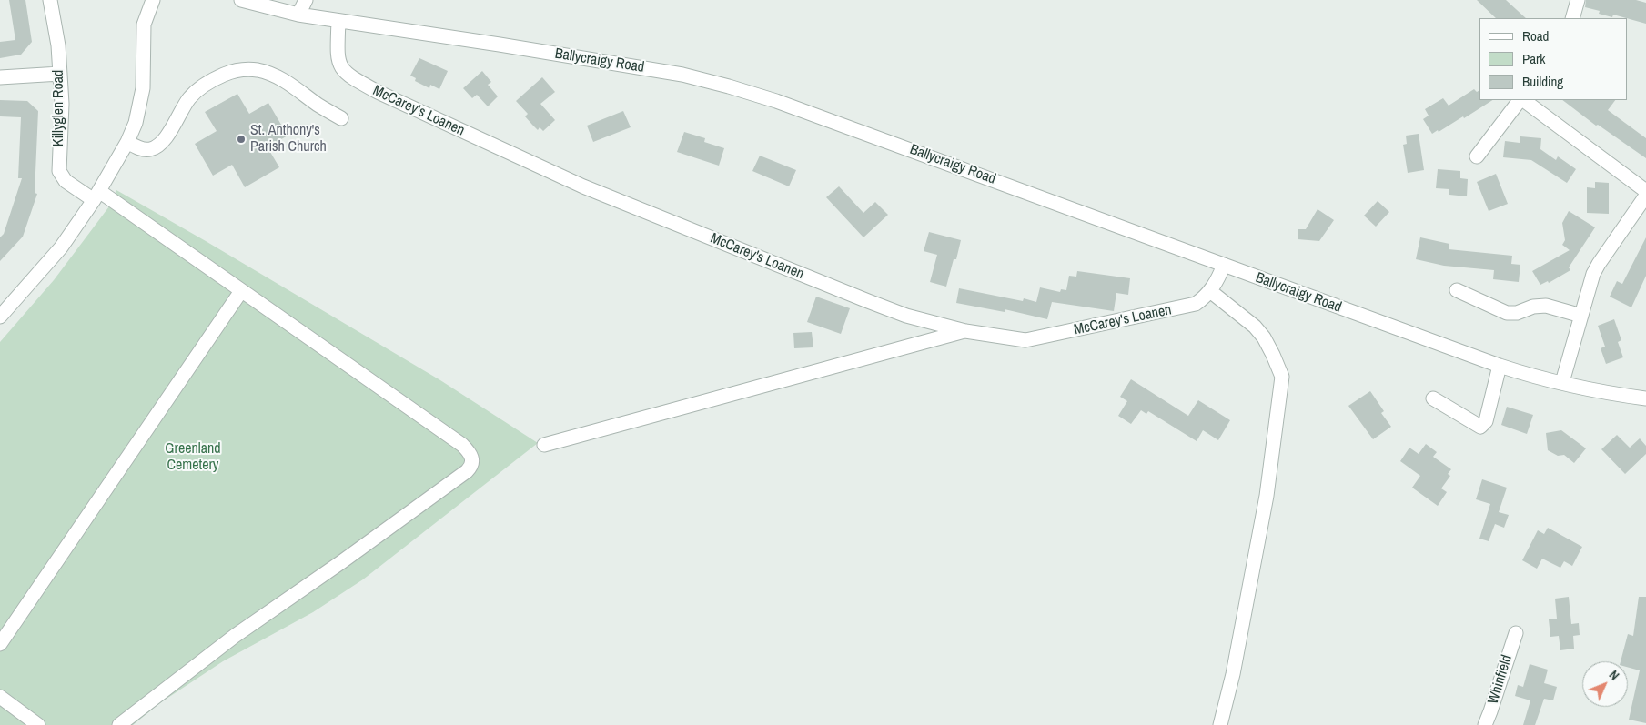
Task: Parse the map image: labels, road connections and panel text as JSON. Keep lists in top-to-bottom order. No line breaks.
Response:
{"streets":{"street":["Ballycraigy Road","Killyglen Road","McCarey's Loanen","Whinfield"]},"crossings":[["Ballycraigy Road","McCarey's Loanen"]],"parks":["Greenland Cemetery"],"places":["St. Anthony's Parish Church"],"legend":["Road","Park","Building"],"north":"top right"}
